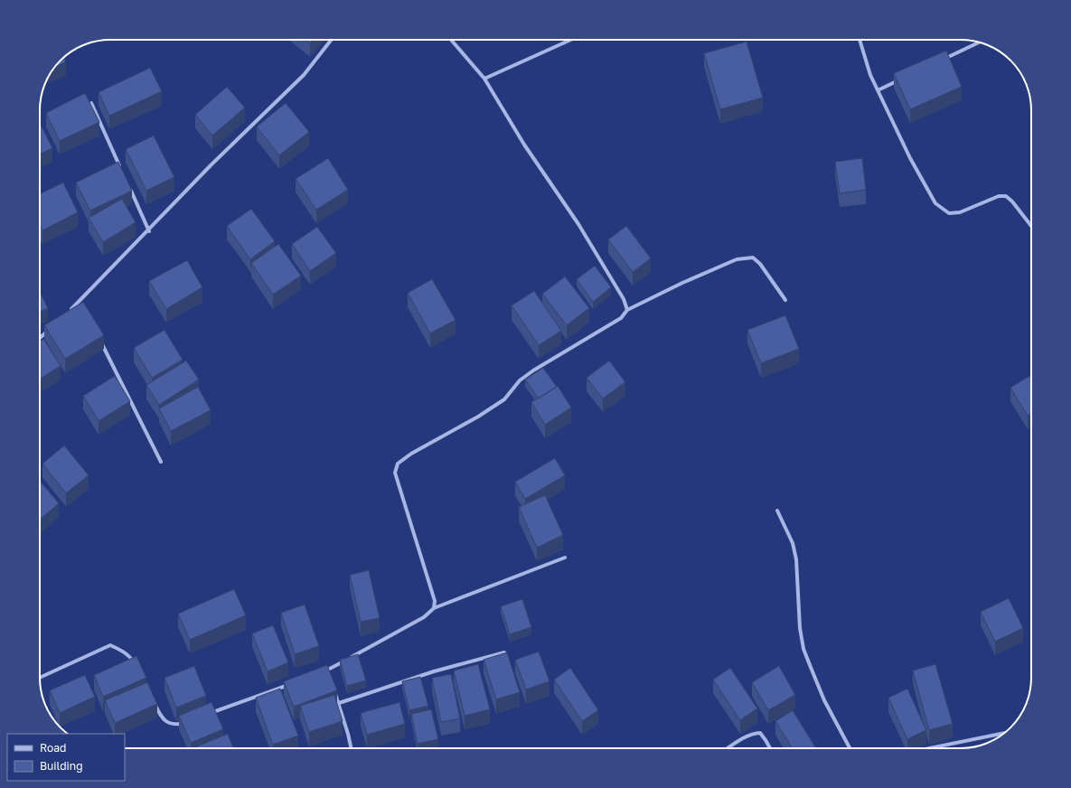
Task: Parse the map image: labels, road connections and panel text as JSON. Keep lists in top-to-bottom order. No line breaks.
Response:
{"legend":["Road","Building"]}
